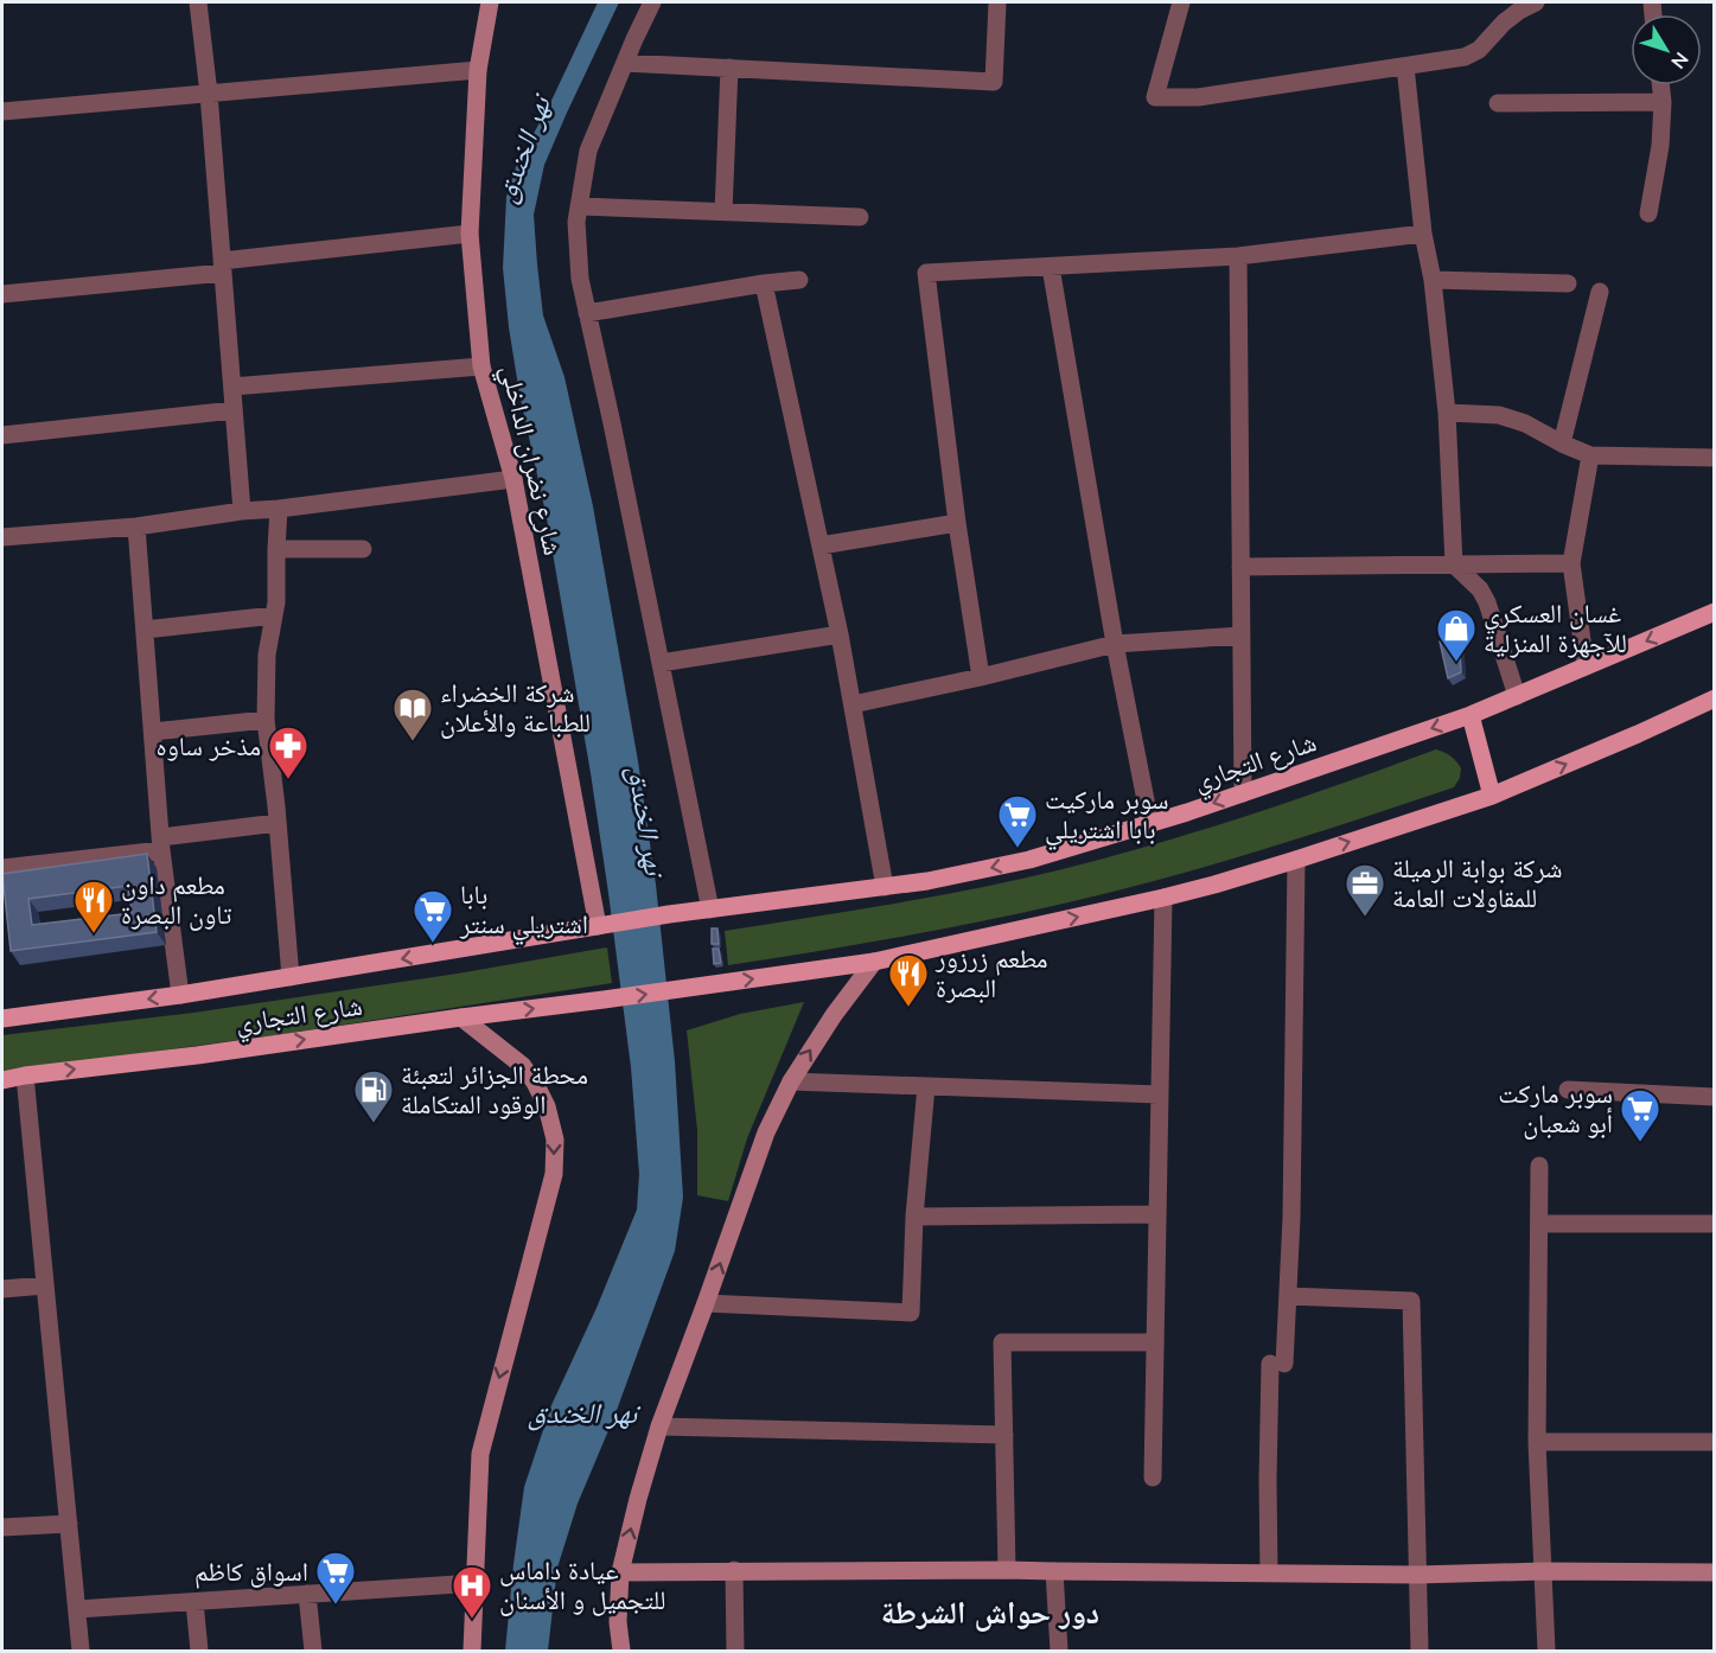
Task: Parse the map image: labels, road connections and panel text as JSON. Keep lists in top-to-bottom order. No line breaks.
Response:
{"streets":{"main road":["شارع التجاري"],"street":["شارع نضران الداخلي"]},"crossings":[["شارع نضران الداخلي","شارع التجاري"]],"districts":["دور حواش الشرطة"],"water":["نهر الخندق"],"places":{"shop":["غسان العسكري للآجهزة المنزلية"],"library":["شركة الخضراء للطباعة والأعلان"],"pharmacy":["مذخر ساوه"],"supermarket":["سوبر ماركيت بابا اشتريلي","بابا اشتريلي سنتر","سوبر ماركت أبو شعبان","اسواق كاظم"],"office":["شركة بوابة الرميلة للمقاولات العامة"],"restaurant":["مطعم داون تاون البصرة","مطعم زرزور البصرة"],"fuel station":["محطة الجزائر لتعبئة الوقود المتكاملة"],"hospital":["عيادة داماس للتجميل و الأسنان"]},"north":"bottom right"}
